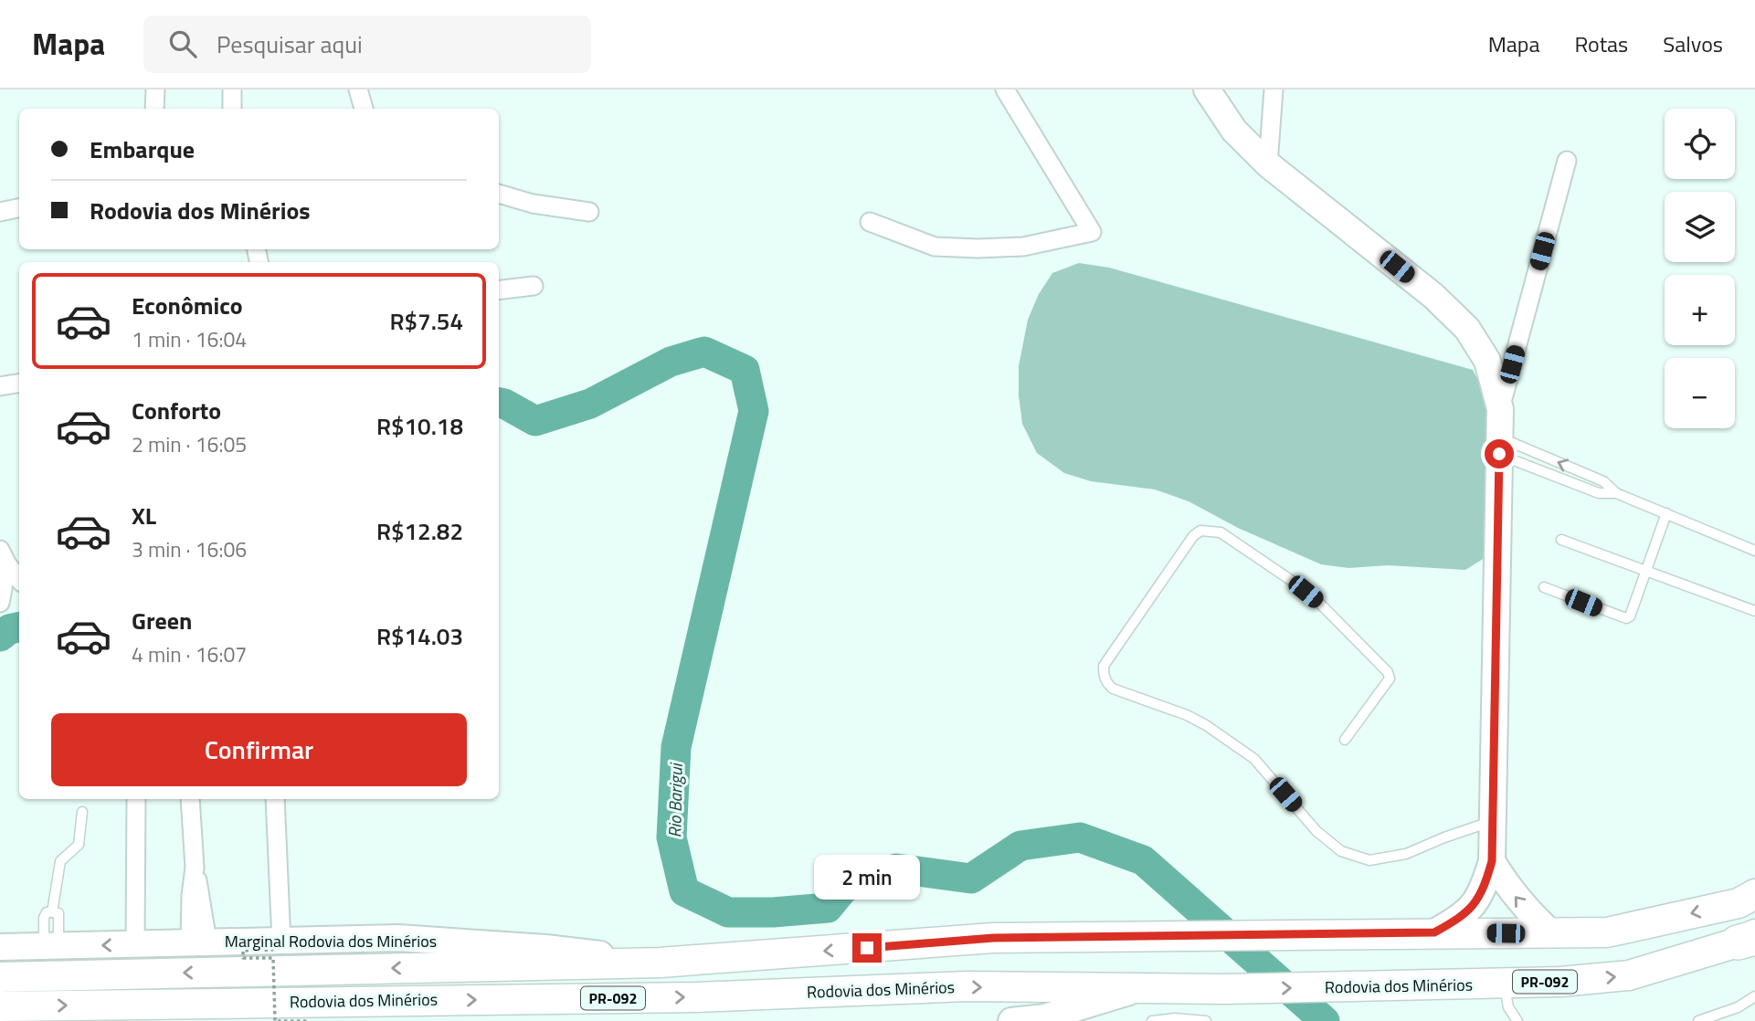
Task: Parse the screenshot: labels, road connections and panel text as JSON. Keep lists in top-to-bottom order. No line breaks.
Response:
{"streets":{"main road":["Marginal Rodovia dos Minérios","PR-092","Rodovia dos Minérios"]},"crossings":[["Marginal Rodovia dos Minérios","Rodovia dos Minérios"]],"water":["Rio Barigui"],"page":{"header":"Mapa","search":"Pesquisar aqui","nav":["Mapa","Rotas","Salvos"],"map_buttons":["+","−"],"banner":["Embarque","Rodovia dos Minérios"],"list":[{"name":"Econômico","note":"1 min · 16:04","value":"R$7.54"},{"name":"Conforto","note":"2 min · 16:05","value":"R$10.18"},{"name":"XL","note":"3 min · 16:06","value":"R$12.82"},{"name":"Green","note":"4 min · 16:07","value":"R$14.03"}],"buttons":"Confirmar","bubble":"2 min"}}
